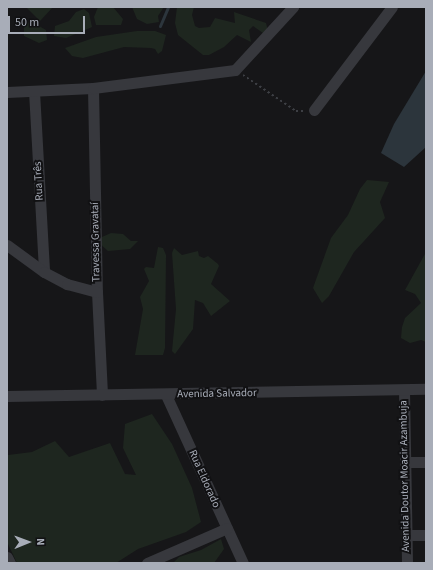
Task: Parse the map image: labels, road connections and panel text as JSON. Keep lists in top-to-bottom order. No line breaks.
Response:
{"streets":{"street":["Rua Três","Travessa Gravataí","Avenida Salvador","Avenida Doutor Moacir Azambuja","Rua Eldorado"]},"crossings":[["Travessa Gravataí","Avenida Salvador"],["Avenida Salvador","Avenida Doutor Moacir Azambuja"],["Avenida Salvador","Rua Eldorado"]],"scale_bar":"50 m","north":"right"}
